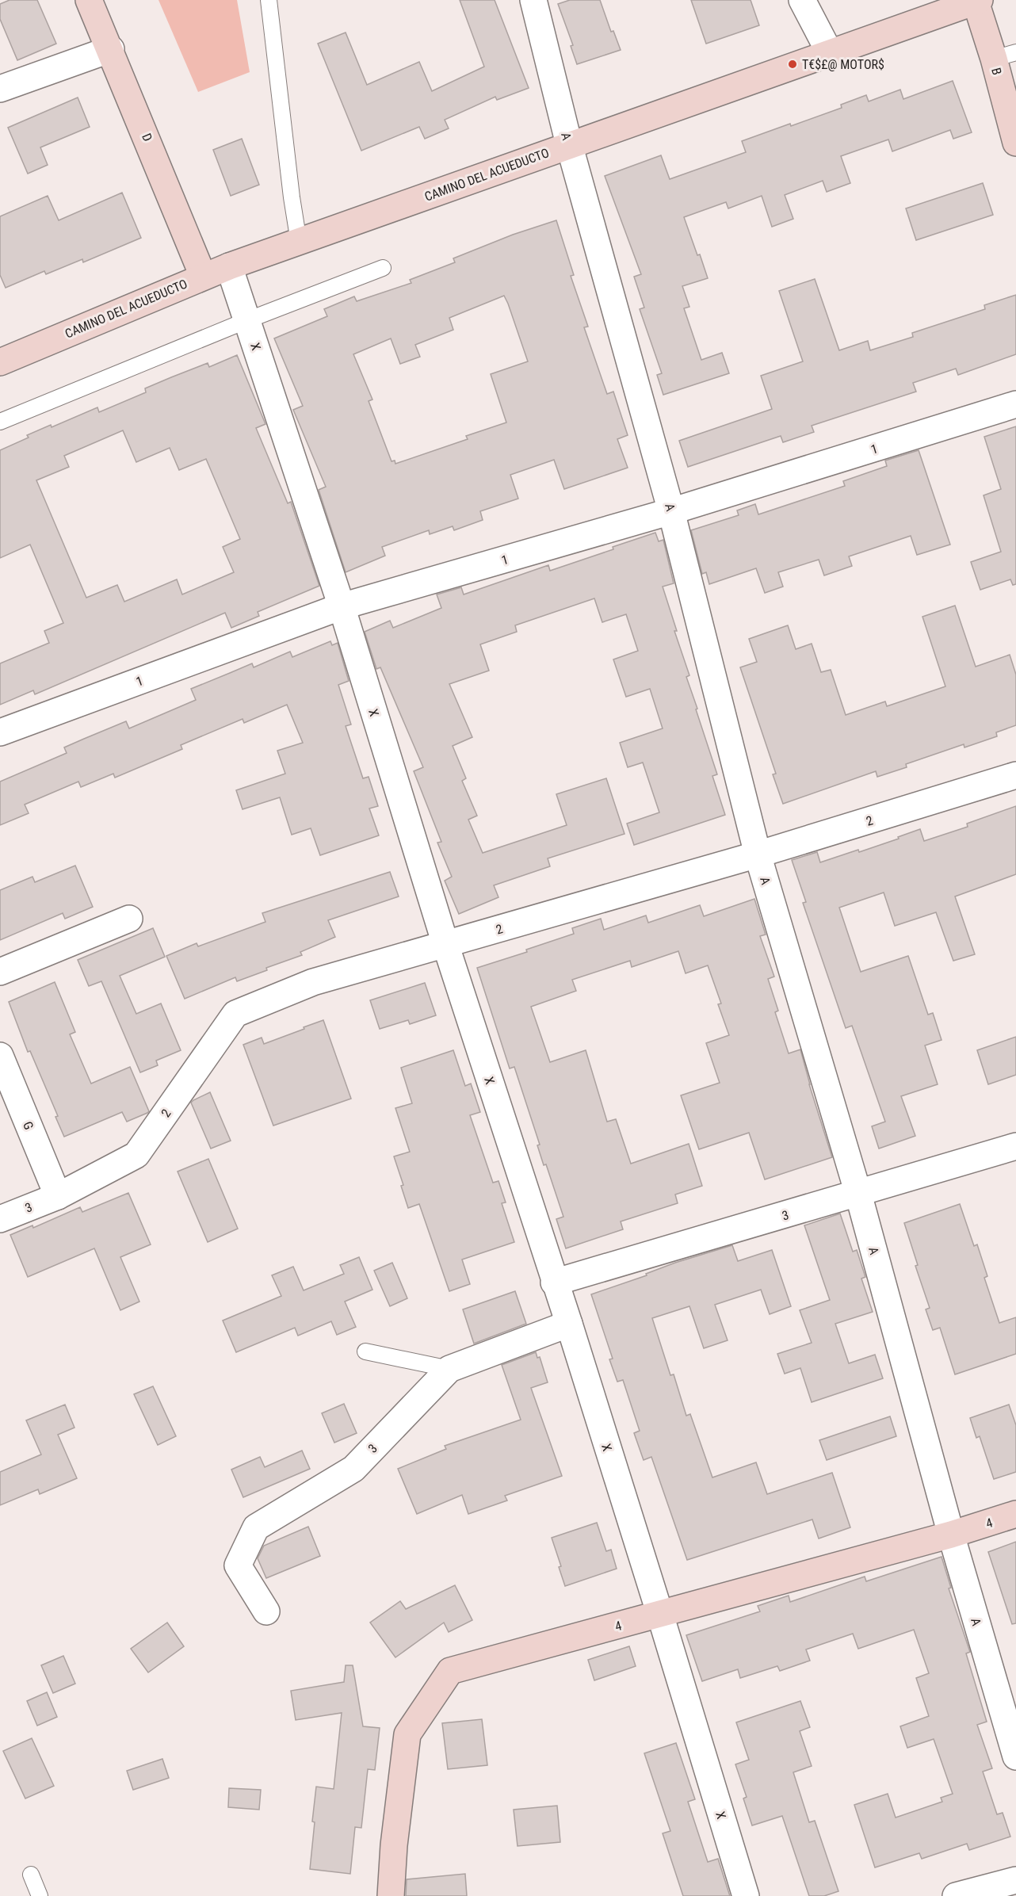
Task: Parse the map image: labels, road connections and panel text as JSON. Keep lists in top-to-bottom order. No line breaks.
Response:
{"streets":{"street":["B","A","D","CAMINO DEL ACUEDUCTO","X","1","2","G","3","4"]},"crossings":[["B","CAMINO DEL ACUEDUCTO"],["A","CAMINO DEL ACUEDUCTO"],["A","1"],["A","2"],["A","3"],["A","4"],["D","CAMINO DEL ACUEDUCTO"],["CAMINO DEL ACUEDUCTO","X"],["X","1"],["X","2"],["X","3"],["X","4"],["2","G"],["2","3"],["G","3"]],"places":["T€$£@ MOTOR$"]}
